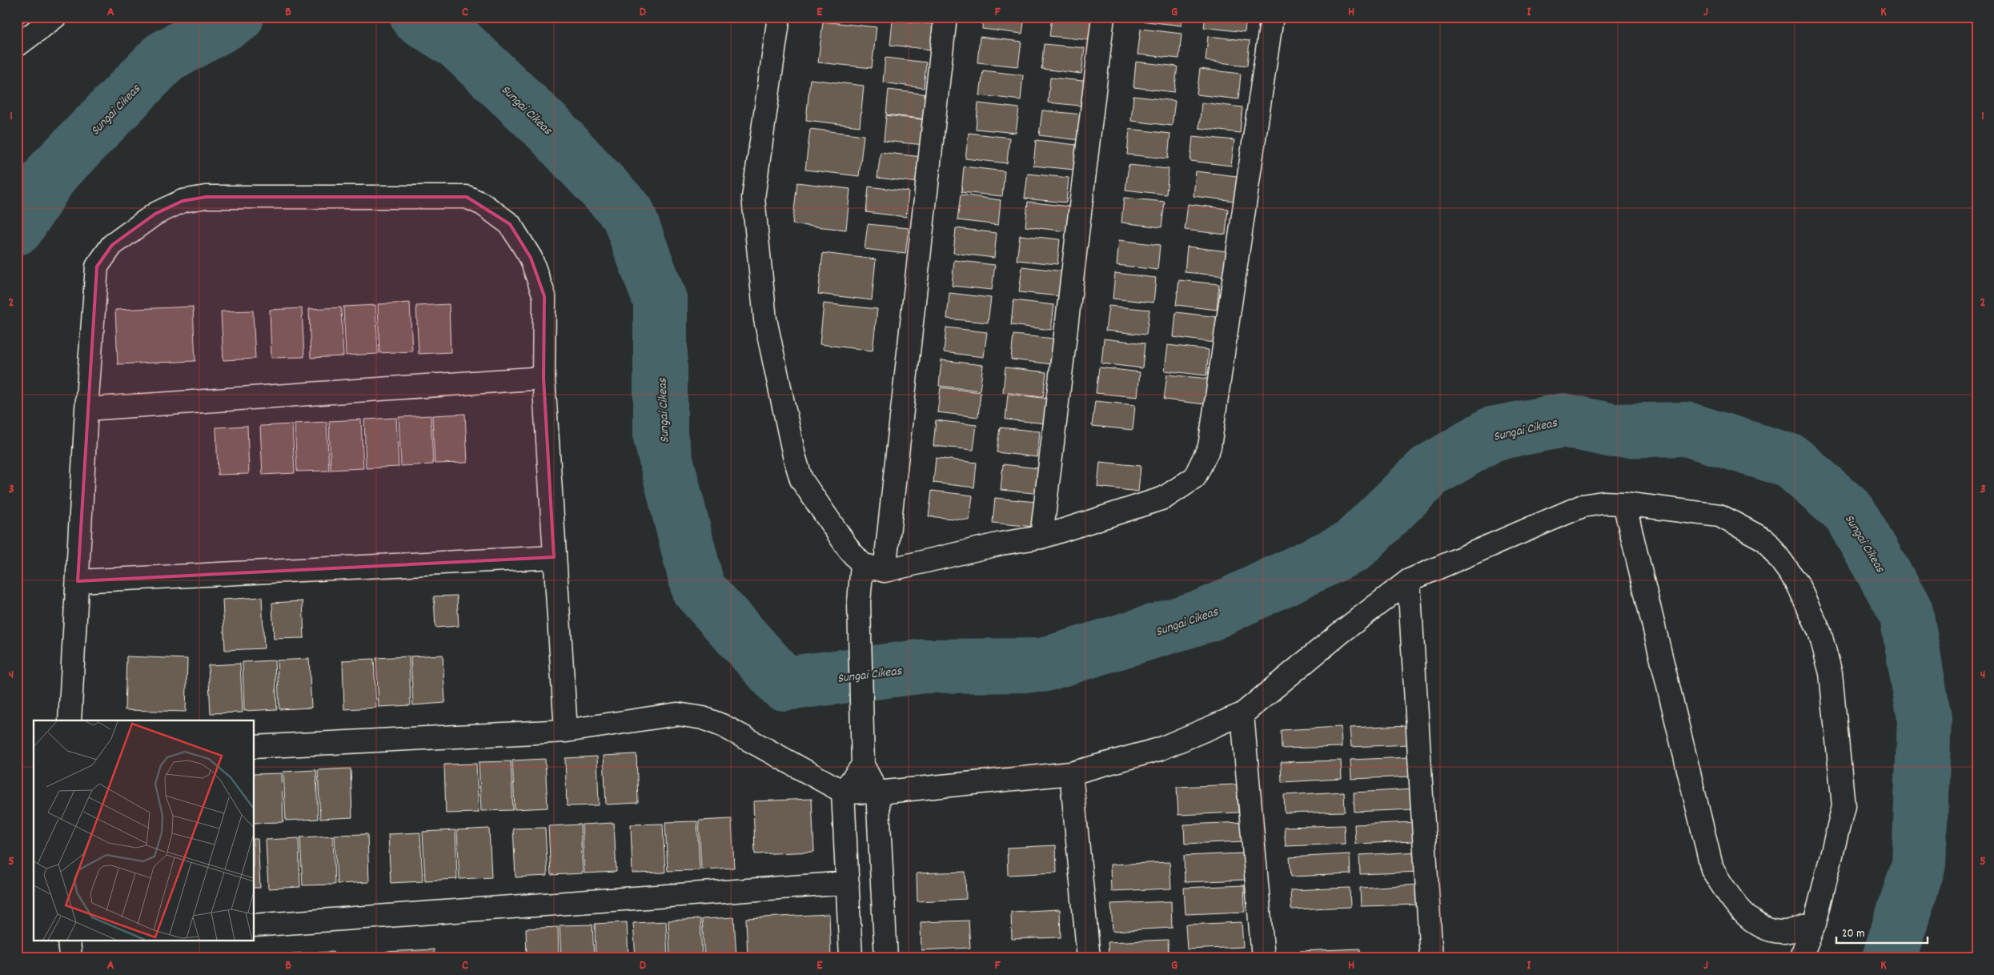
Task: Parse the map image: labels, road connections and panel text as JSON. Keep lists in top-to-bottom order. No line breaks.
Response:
{"water":["Sungai Cikeas"],"scale_bar":"20 m","grid":{"columns":["A","B","C","D","E","F","G","H","I","J","K"],"rows":["1","2","3","4","5"]}}
